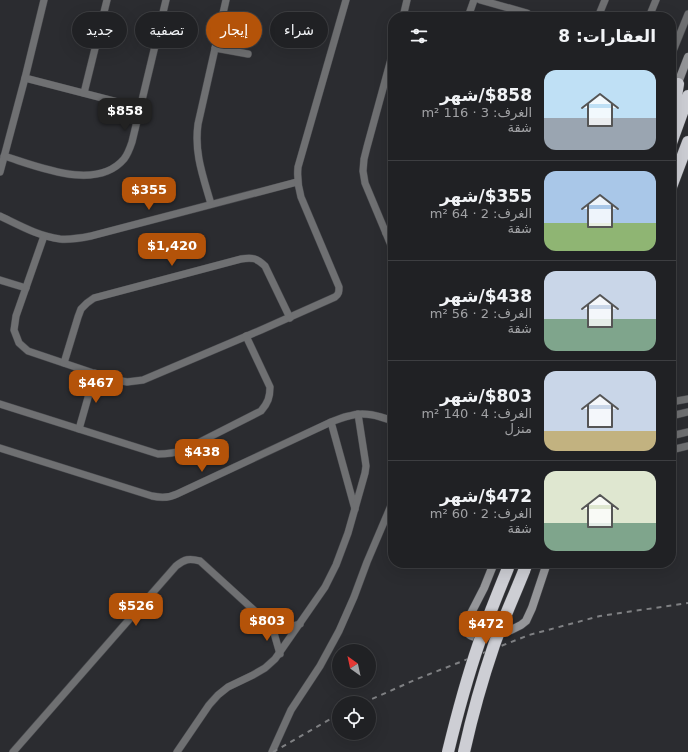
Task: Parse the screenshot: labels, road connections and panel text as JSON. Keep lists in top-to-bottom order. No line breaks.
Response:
{"north":"top left","page":{"chip":["شراء","إيجار","تصفية","جديد"],"heading":"العقارات: 8","list":[{"name":"$858/شهر","note":"الغرف: 3 · 116 m² · شقة"},{"name":"$355/شهر","note":"الغرف: 2 · 64 m² · شقة"},{"name":"$438/شهر","note":"الغرف: 2 · 56 m² · شقة"},{"name":"$803/شهر","note":"الغرف: 4 · 140 m² · منزل"},{"name":"$472/شهر","note":"الغرف: 2 · 60 m² · شقة"}],"price":["$858","$355","$1,420","$467","$438","$526","$803","$472"]}}
